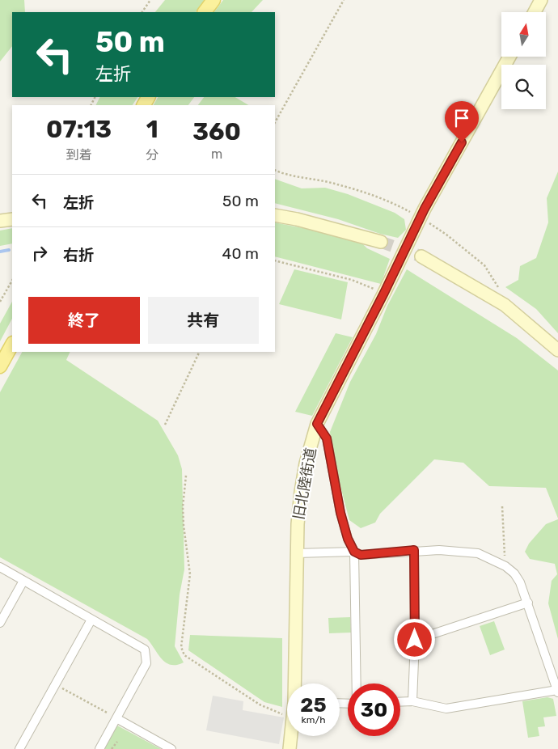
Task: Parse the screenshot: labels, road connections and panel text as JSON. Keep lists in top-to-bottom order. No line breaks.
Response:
{"streets":{"street":["旧北陸街道"]},"north":"top","page":{"turn":["50 m","左折"],"eta":["07:13","到着","1","分","360","m"],"list":[{"name":"左折","value":"50 m"},{"name":"右折","value":"40 m"}],"buttons":["終了","共有"],"speed":"25 km/h","limit":"30"}}
